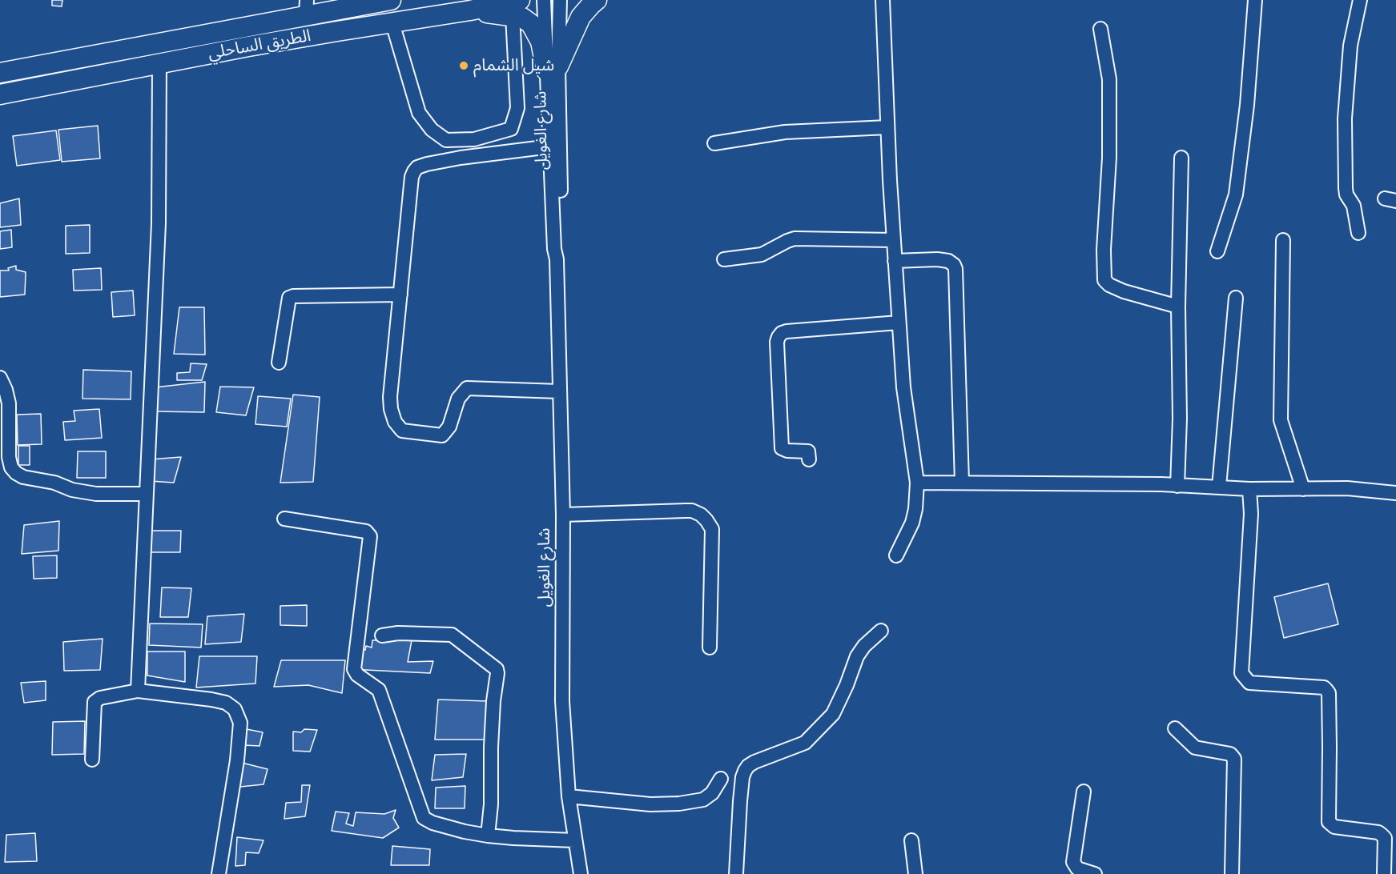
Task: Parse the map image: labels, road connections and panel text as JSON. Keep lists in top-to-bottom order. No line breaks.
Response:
{"streets":{"highway":["الطريق الساحلي"],"street":["شارع الغويل"]},"places":["شيل الشمام"]}
